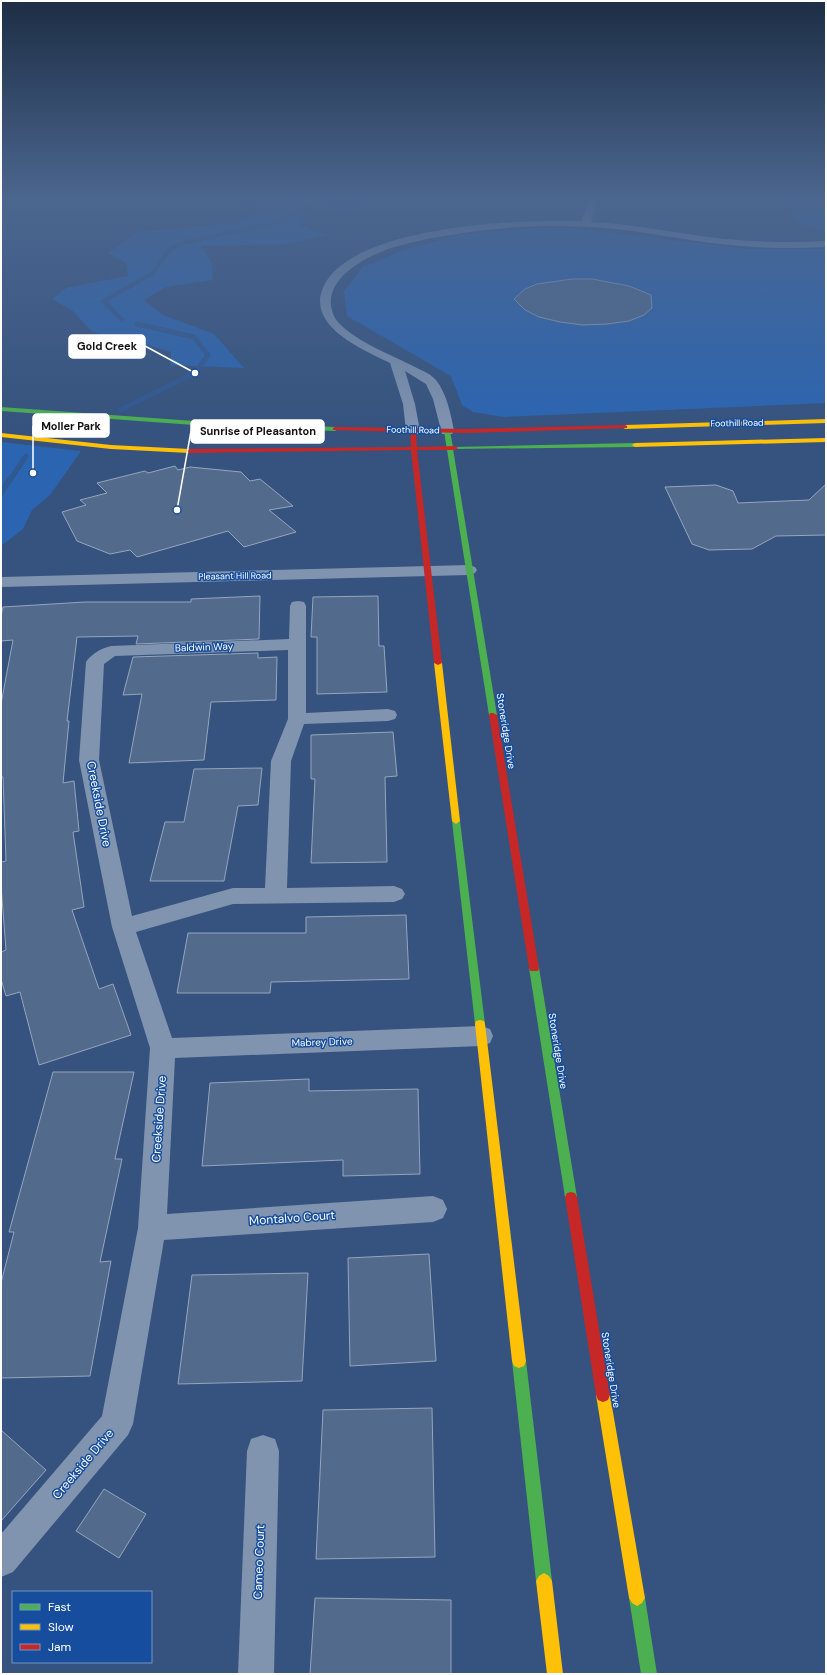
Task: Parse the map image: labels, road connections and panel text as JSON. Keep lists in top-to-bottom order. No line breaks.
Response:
{"streets":{"main road":["Foothill Road","Stoneridge Drive"],"street":["Pleasant Hill Road","Baldwin Way","Creekside Drive","Mabrey Drive","Montalvo Court","Cameo Court"]},"crossings":[["Foothill Road","Stoneridge Drive"],["Pleasant Hill Road","Stoneridge Drive"],["Baldwin Way","Creekside Drive"],["Creekside Drive","Mabrey Drive"],["Creekside Drive","Montalvo Court"]],"places":["Gold Creek","Moller Park","Sunrise of Pleasanton"],"legend":["Fast","Slow","Jam"]}
